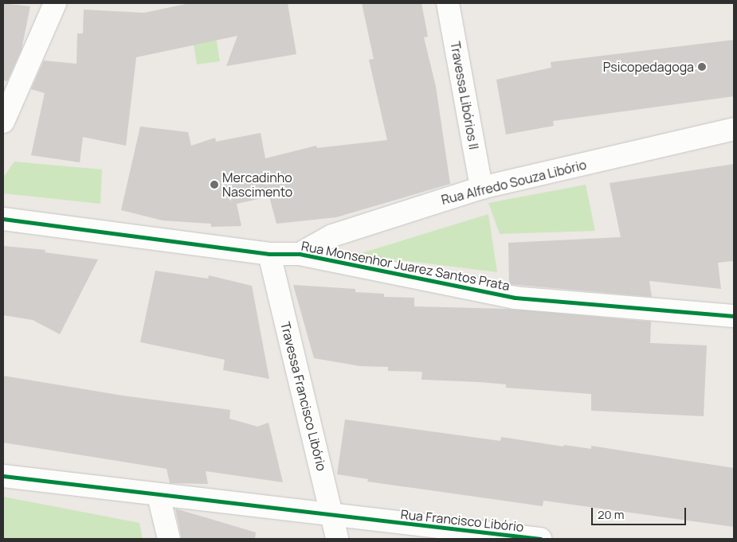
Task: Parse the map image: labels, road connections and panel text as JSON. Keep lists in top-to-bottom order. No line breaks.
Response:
{"streets":{"street":["Travessa Libórios II","Rua Alfredo Souza Libório","Rua Monsenhor Juarez Santos Prata","Travessa Francisco Libório","Rua Francisco Libório"]},"crossings":[["Travessa Libórios II","Rua Alfredo Souza Libório"],["Rua Alfredo Souza Libório","Rua Monsenhor Juarez Santos Prata"],["Rua Monsenhor Juarez Santos Prata","Travessa Francisco Libório"],["Travessa Francisco Libório","Rua Francisco Libório"]],"places":["Psicopedagoga","Mercadinho Nascimento"],"scale_bar":"20 m"}
